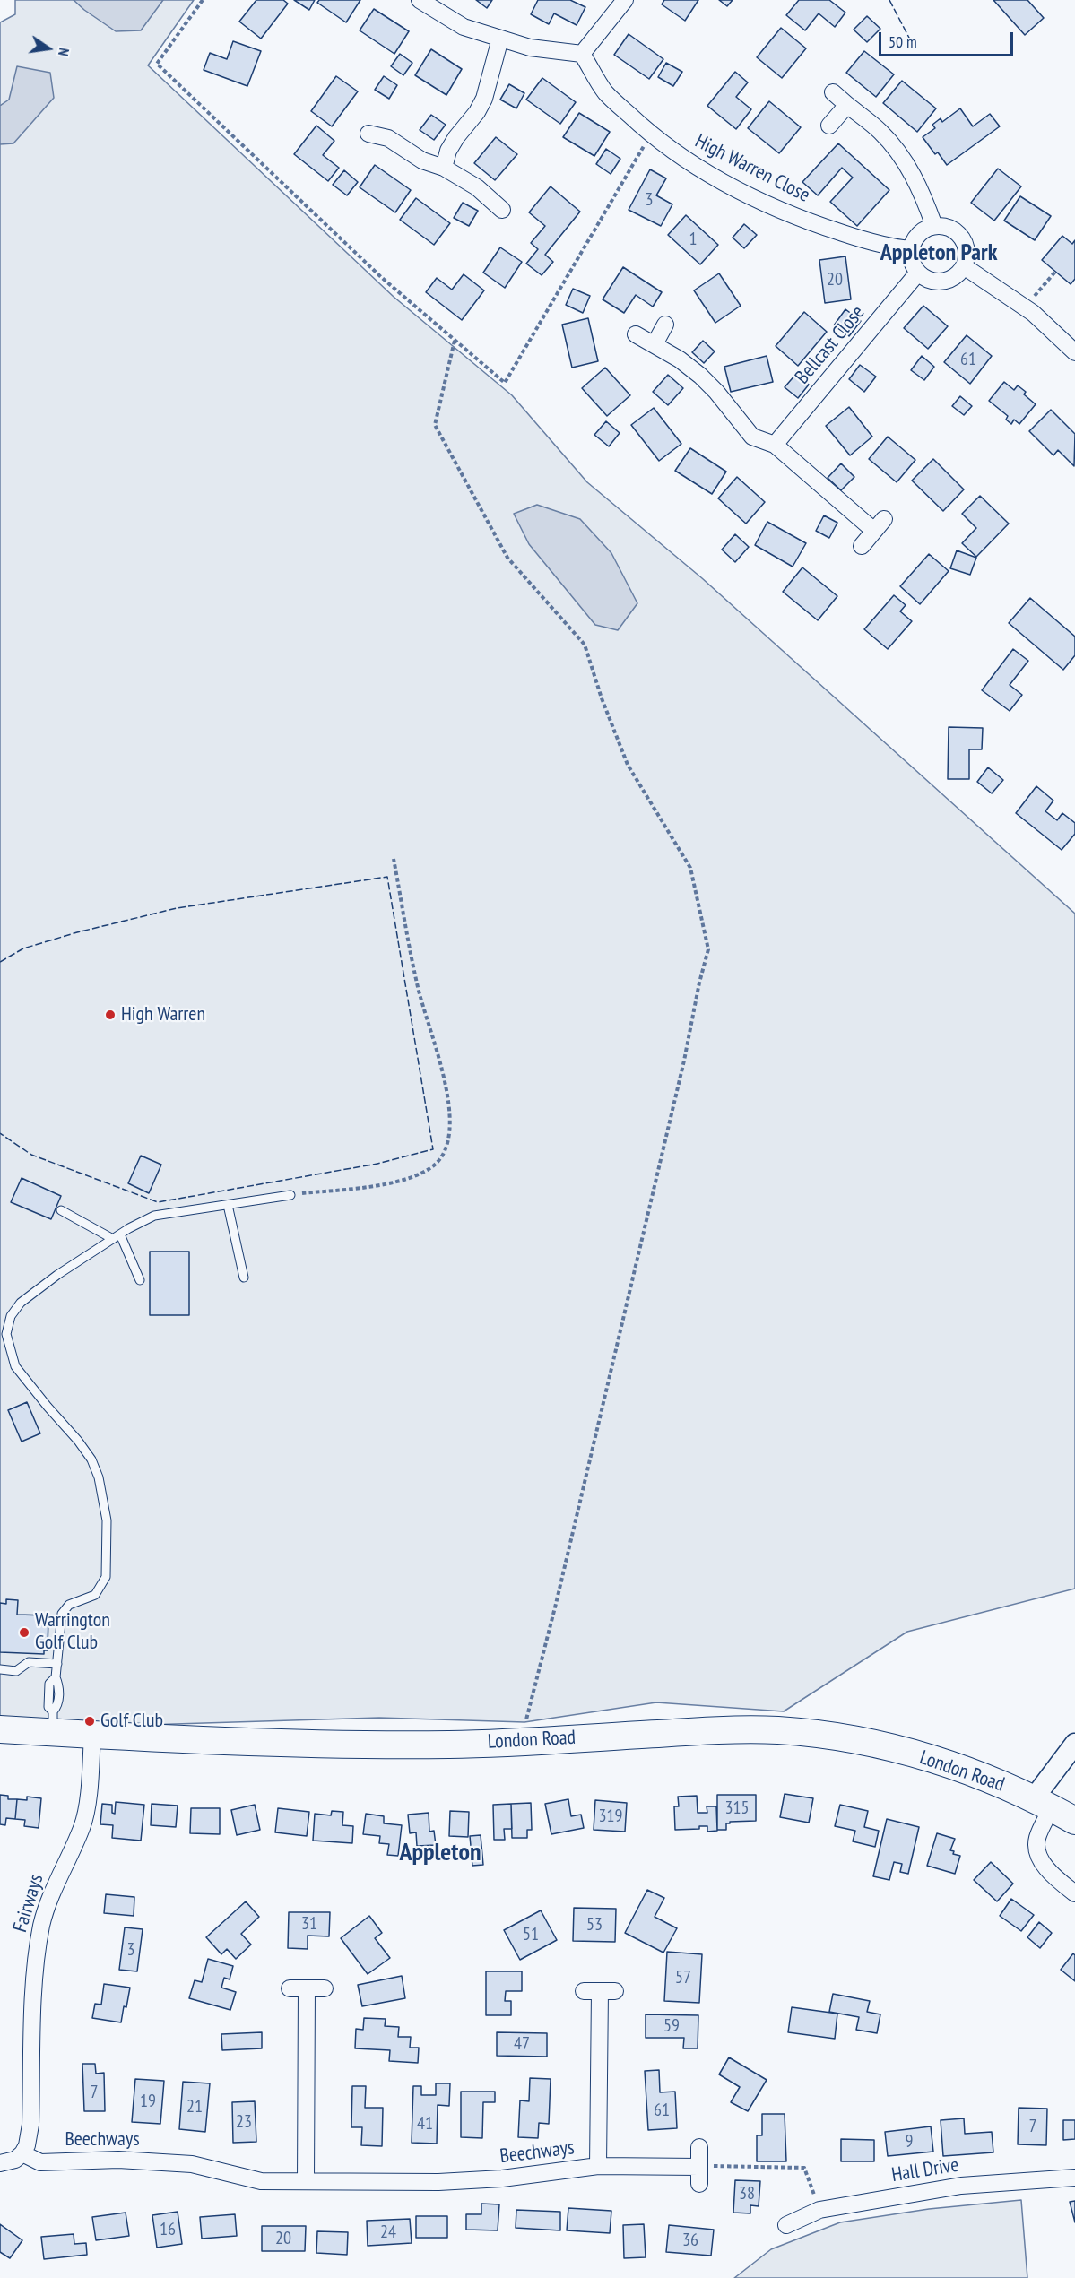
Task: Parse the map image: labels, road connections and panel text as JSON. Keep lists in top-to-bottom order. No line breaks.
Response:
{"streets":{"highway":["London Road"],"street":["High Warren Close","Bellcast Close","Fairways","Beechways","Hall Drive"]},"crossings":[["High Warren Close","Bellcast Close"],["London Road","Fairways"],["Fairways","Beechways"]],"districts":["Appleton Park","Appleton"],"places":["High Warren","Warrington Golf Club","Golf Club"],"house_numbers":["3","1","20","61","315","319","31","53","51","3","57","59","47","7","19","21","61","23","41","7","9","38","16","24","20","36"],"scale_bar":"50 m","north":"right"}
